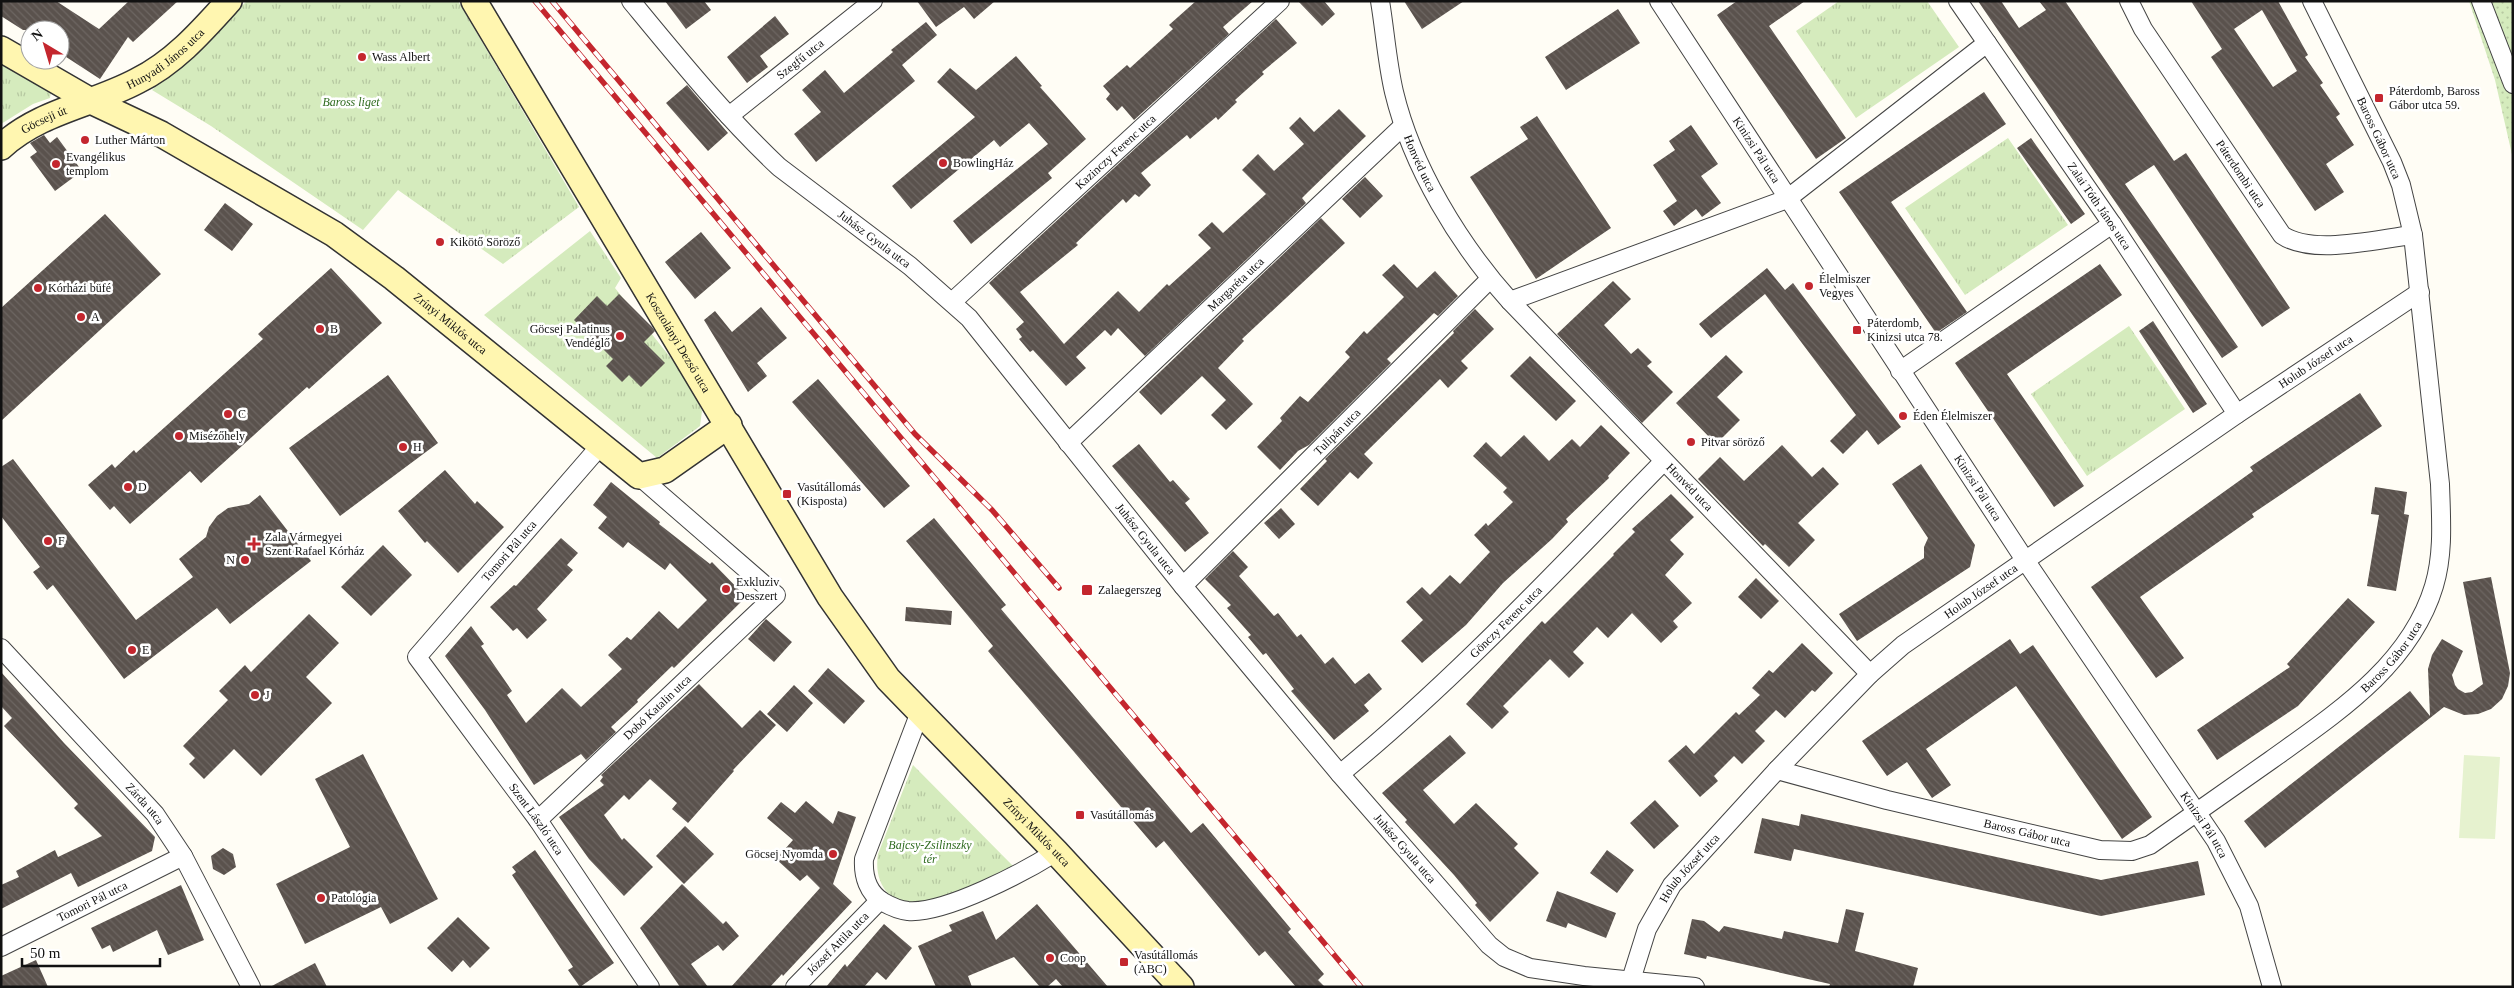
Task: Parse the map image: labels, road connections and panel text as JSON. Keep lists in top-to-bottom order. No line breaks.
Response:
{"streets":{"main road":["Hunyadi János utca","Göcseji út","Zrínyi Miklós utca","Kosztolányi Dezső utca"],"street":["Szegfű utca","Baross Gábor utca","Kinizsi Pál utca","Kazinczy Ferenc utca","Honvéd utca","Páterdombi utca","Zalai Tóth János utca","Juhász Gyula utca","Margaréta utca","Holub József utca","Tulipán utca","Tomori Pál utca","Gönczy Ferenc utca","Dobó Katalin utca","Zárda utca","Szent László utca","József Attila utca"]},"crossings":[["Hunyadi János utca","Göcseji út"],["Hunyadi János utca","Zrínyi Miklós utca"],["Szegfű utca","Juhász Gyula utca"],["Göcseji út","Zrínyi Miklós utca"],["Baross Gábor utca","Kinizsi Pál utca"],["Baross Gábor utca","Páterdombi utca"],["Baross Gábor utca","Holub József utca"],["Kinizsi Pál utca","Holub József utca"],["Kazinczy Ferenc utca","Juhász Gyula utca"],["Honvéd utca","Margaréta utca"],["Honvéd utca","Holub József utca"],["Honvéd utca","Tulipán utca"],["Honvéd utca","Gönczy Ferenc utca"],["Zalai Tóth János utca","Holub József utca"],["Juhász Gyula utca","Margaréta utca"],["Juhász Gyula utca","Holub József utca"],["Juhász Gyula utca","Tulipán utca"],["Juhász Gyula utca","Gönczy Ferenc utca"],["Zrínyi Miklós utca","Kosztolányi Dezső utca"],["Zrínyi Miklós utca","Tomori Pál utca"],["Zrínyi Miklós utca","Dobó Katalin utca"],["Tomori Pál utca","Zárda utca"],["Tomori Pál utca","Szent László utca"],["Dobó Katalin utca","Szent László utca"]],"parks":["Baross liget","Bajcsy-Zsilinszky tér"],"places":{"other":["Wass Albert","Luther Márton","BowlingHáz","Evangélikus templom","Kikötő Söröző","Élelmiszer Vegyes","Kórházi büfé","A","B","Göcsej Palatinus Vendéglő","C","Éden Élelmiszer","Misézőhely","Pitvar söröző","H","D","F","N","Exkluziv Desszert","E","J","Göcsej Nyomda","Patológia","Coop"],"transit":["Páterdomb, Baross Gábor utca 59.","Páterdomb, Kinizsi utca 78.","Vasútállomás (Kisposta)","Zalaegerszeg","Vasútállomás","Vasútállomás (ABC)"],"health":["Zala Vármegyei Szent Rafael Kórház"]},"scale_bar":"50 m","north":"top left"}
